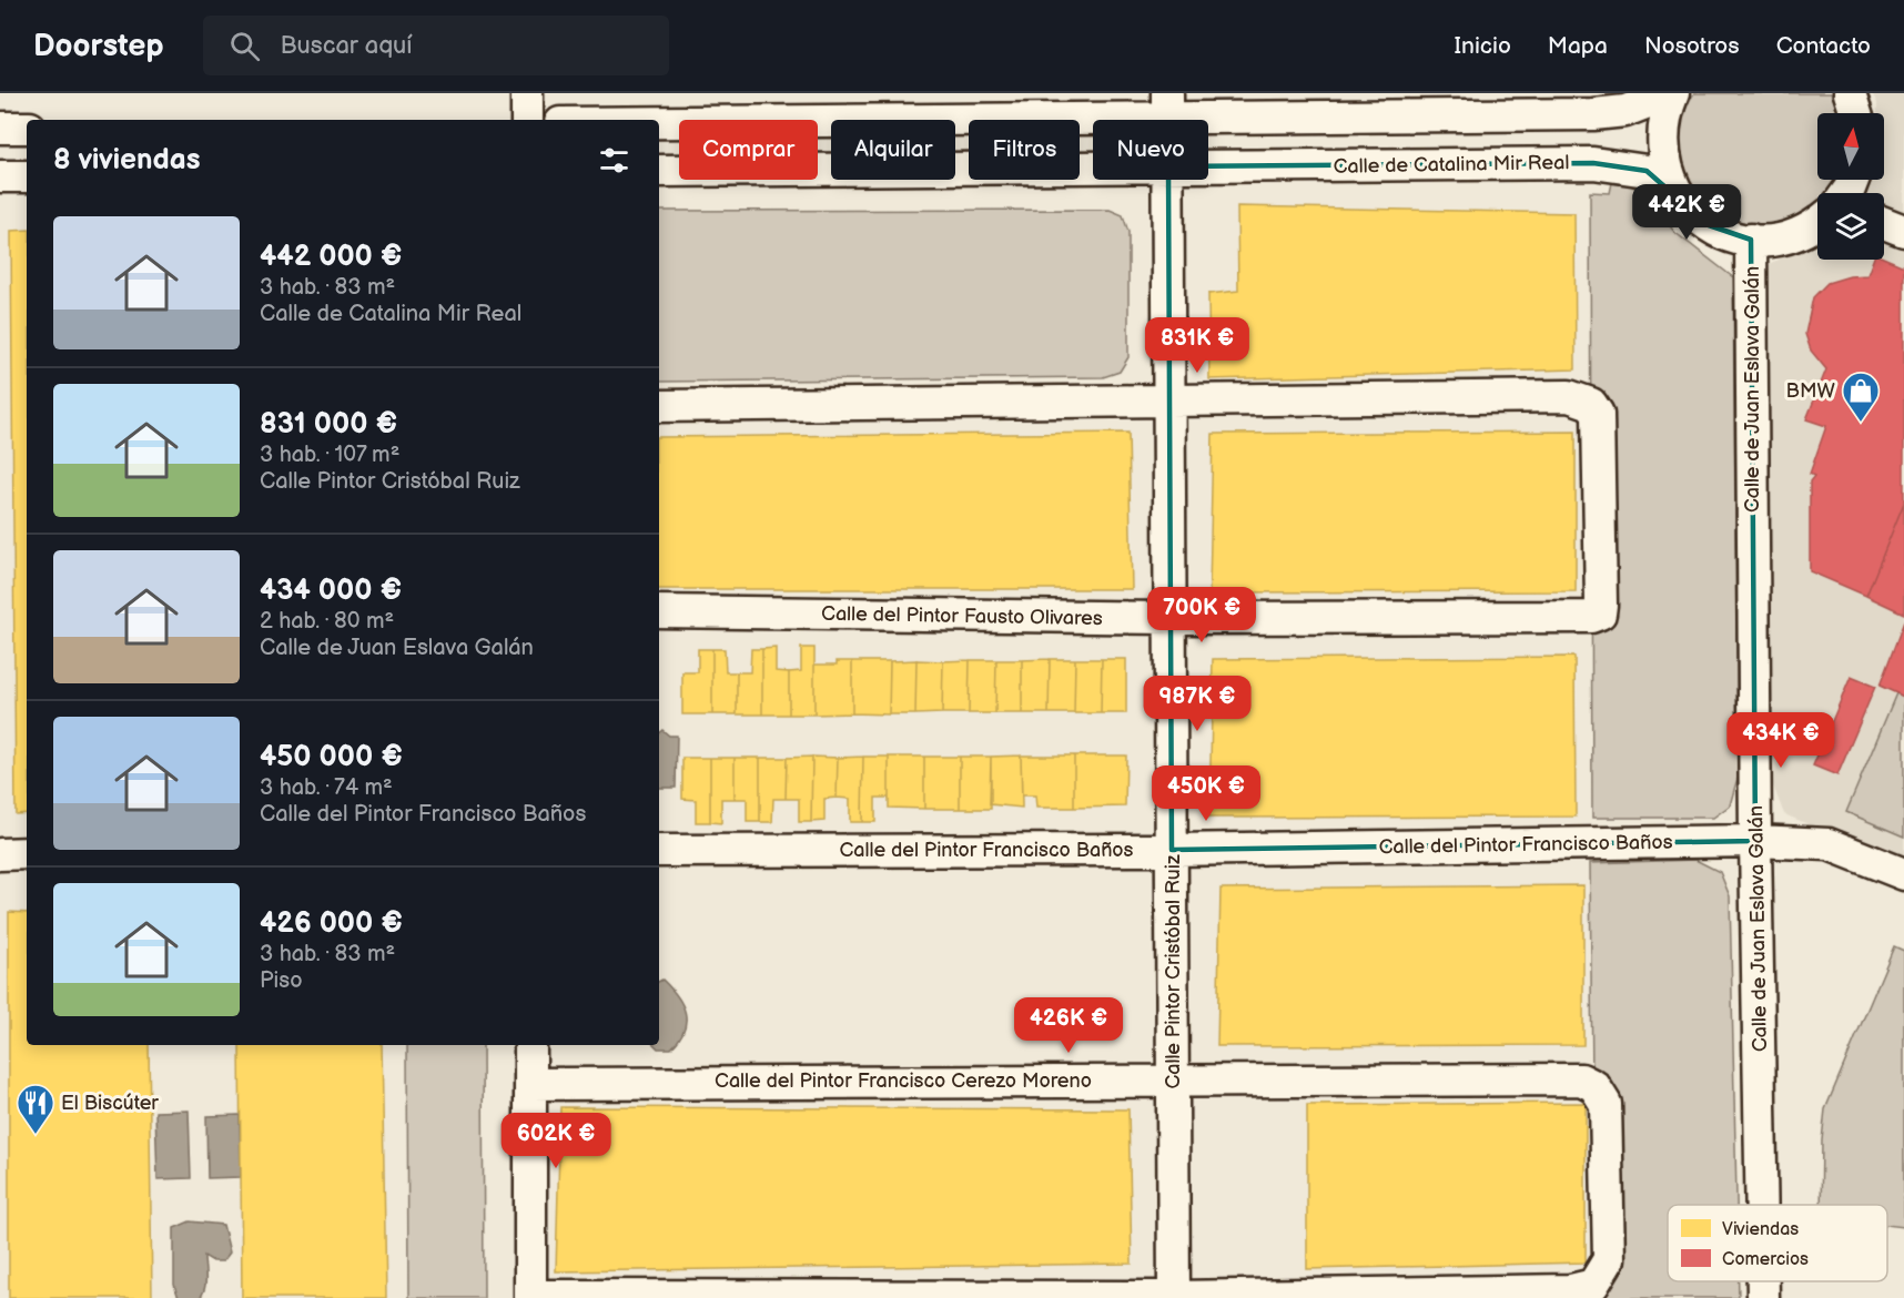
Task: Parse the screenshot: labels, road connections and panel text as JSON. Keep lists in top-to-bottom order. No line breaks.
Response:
{"streets":{"street":["Calle de Catalina Mir Real","Calle de Juan Eslava Galán","Calle del Pintor Fausto Olivares","Calle del Pintor Francisco Baños","Calle Pintor Cristóbal Ruiz","Calle del Pintor Francisco Cerezo Moreno"]},"crossings":[["Calle de Juan Eslava Galán","Calle del Pintor Francisco Baños"],["Calle del Pintor Fausto Olivares","Calle Pintor Cristóbal Ruiz"],["Calle del Pintor Francisco Baños","Calle Pintor Cristóbal Ruiz"],["Calle Pintor Cristóbal Ruiz","Calle del Pintor Francisco Cerezo Moreno"]],"places":{"shop":["BMW"],"restaurant":["El Biscúter"]},"legend":["Viviendas","Comercios"],"north":"top","page":{"header":"Doorstep","search":"Buscar aquí","nav":["Inicio","Mapa","Nosotros","Contacto"],"chip":["Comprar","Alquilar","Filtros","Nuevo"],"heading":"8 viviendas","price":["442K €","831K €","700K €","987K €","434K €","450K €","426K €","602K €"],"list":[{"name":"442 000 €","note":"3 hab. · 83 m² · Calle de Catalina Mir Real"},{"name":"831 000 €","note":"3 hab. · 107 m² · Calle Pintor Cristóbal Ruiz"},{"name":"434 000 €","note":"2 hab. · 80 m² · Calle de Juan Eslava Galán"},{"name":"450 000 €","note":"3 hab. · 74 m² · Calle del Pintor Francisco Baños"},{"name":"426 000 €","note":"3 hab. · 83 m² · Piso"}]}}
